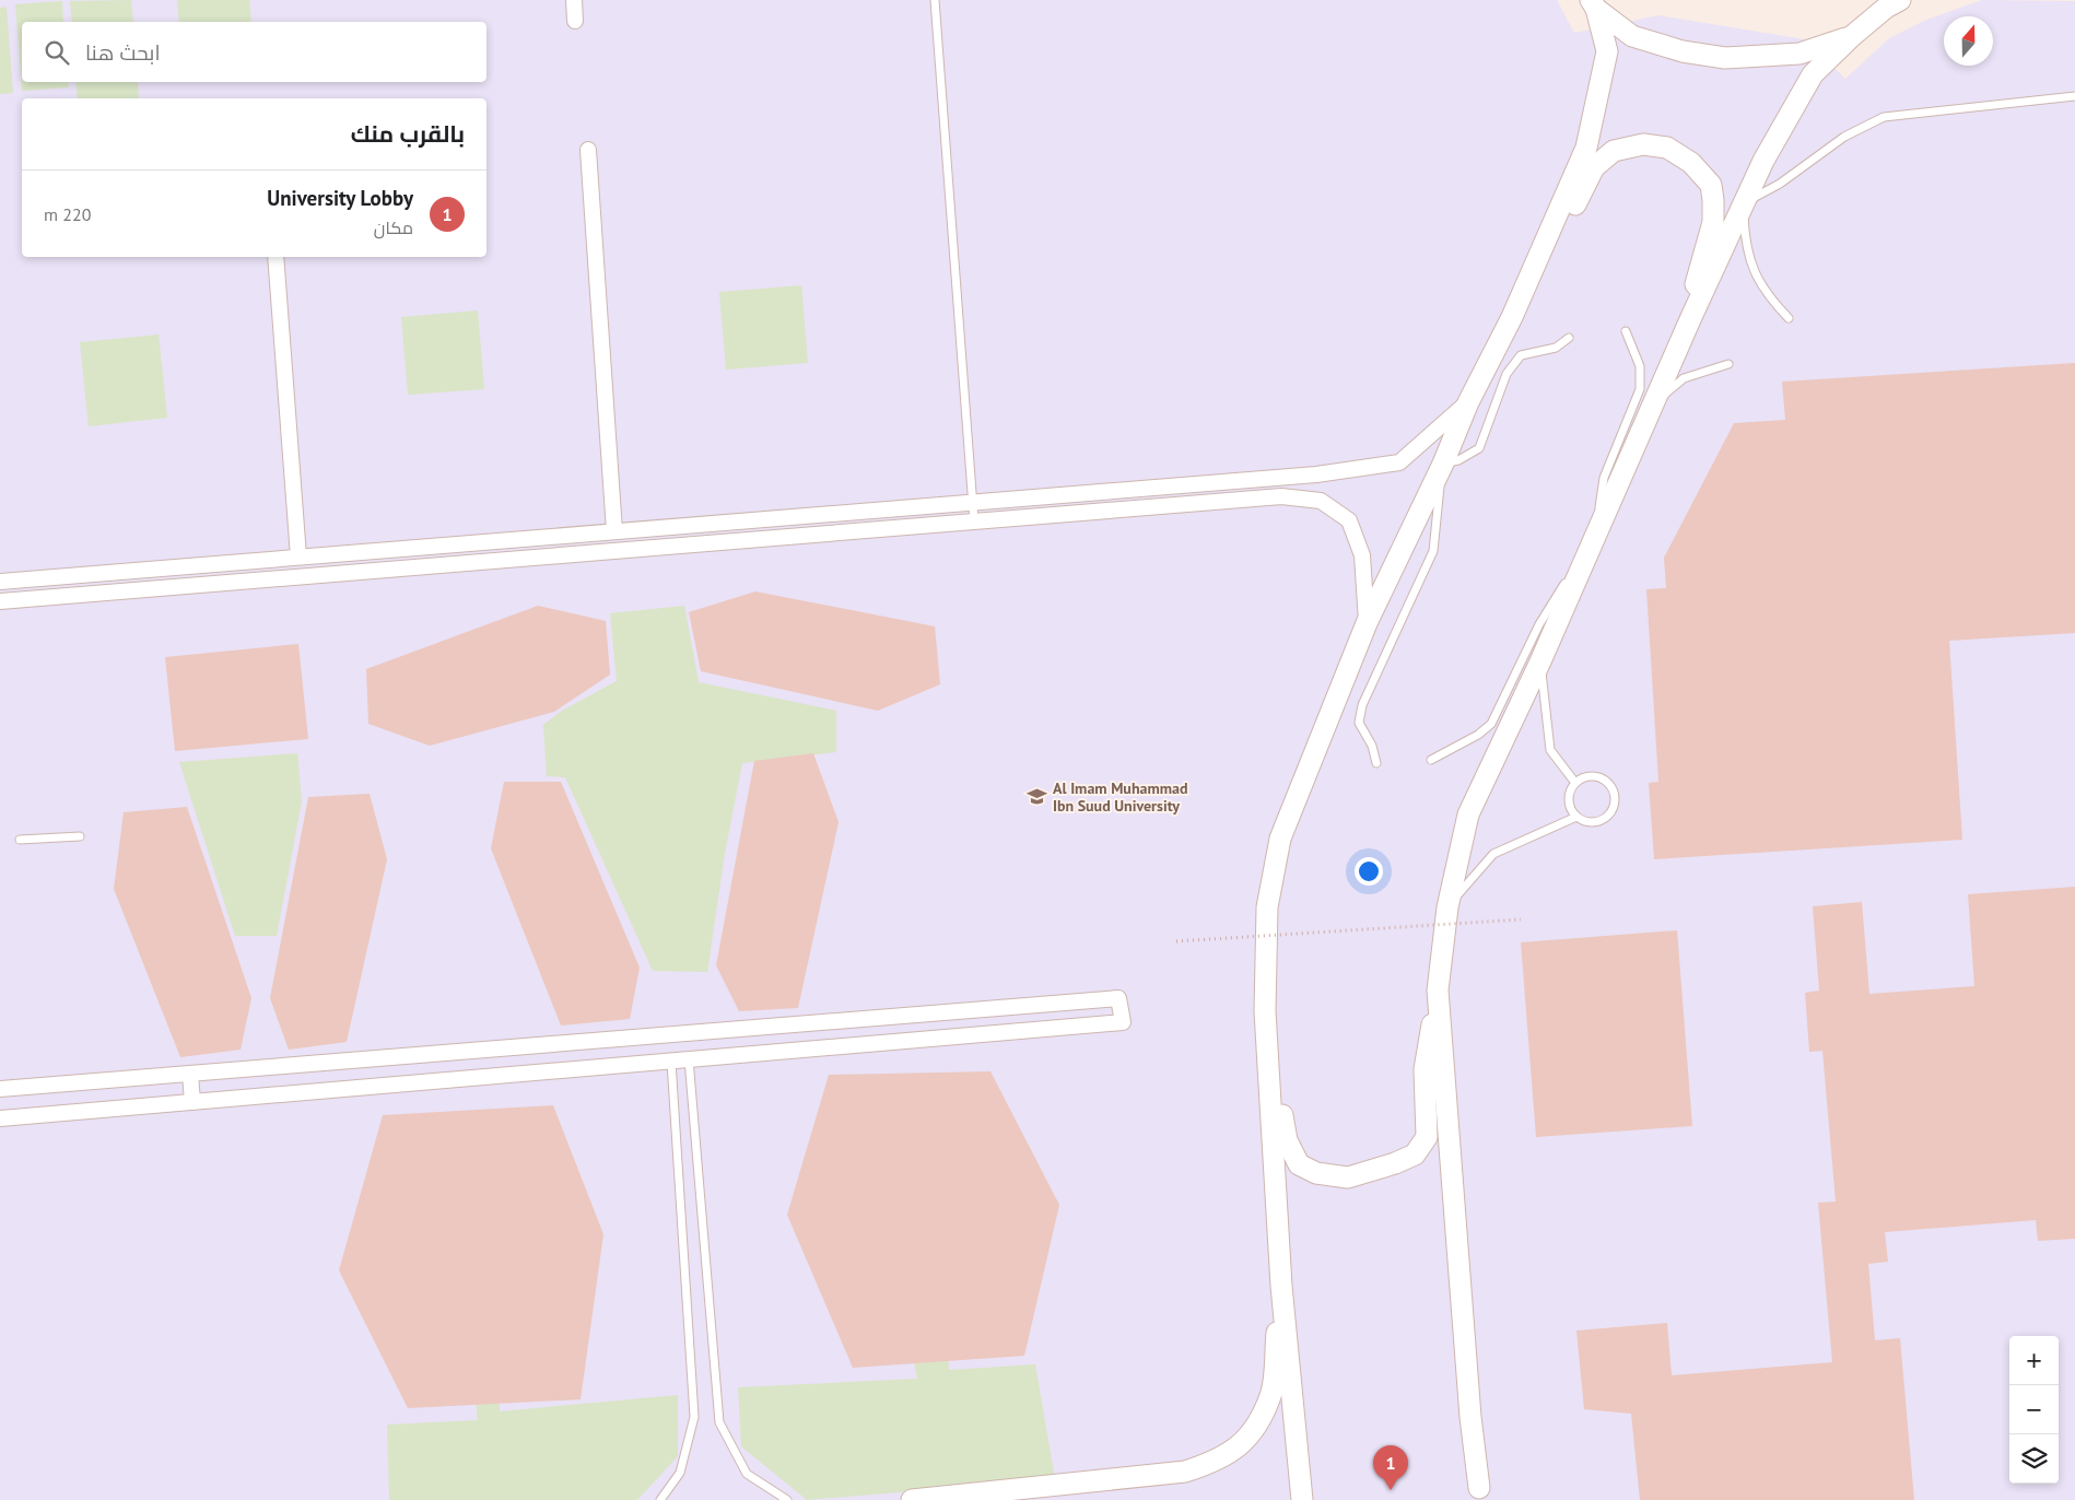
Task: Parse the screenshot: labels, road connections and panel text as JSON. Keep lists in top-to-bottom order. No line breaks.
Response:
{"places":{"school or university":["Al Imam Muhammad Ibn Suud University"]},"north":"top","page":{"search":"ابحث هنا","heading":"بالقرب منك","list":[{"mark":"1","name":"University Lobby","note":"مكان","value":"220 m"}],"map_buttons":["+","−"],"pins":"1"}}
